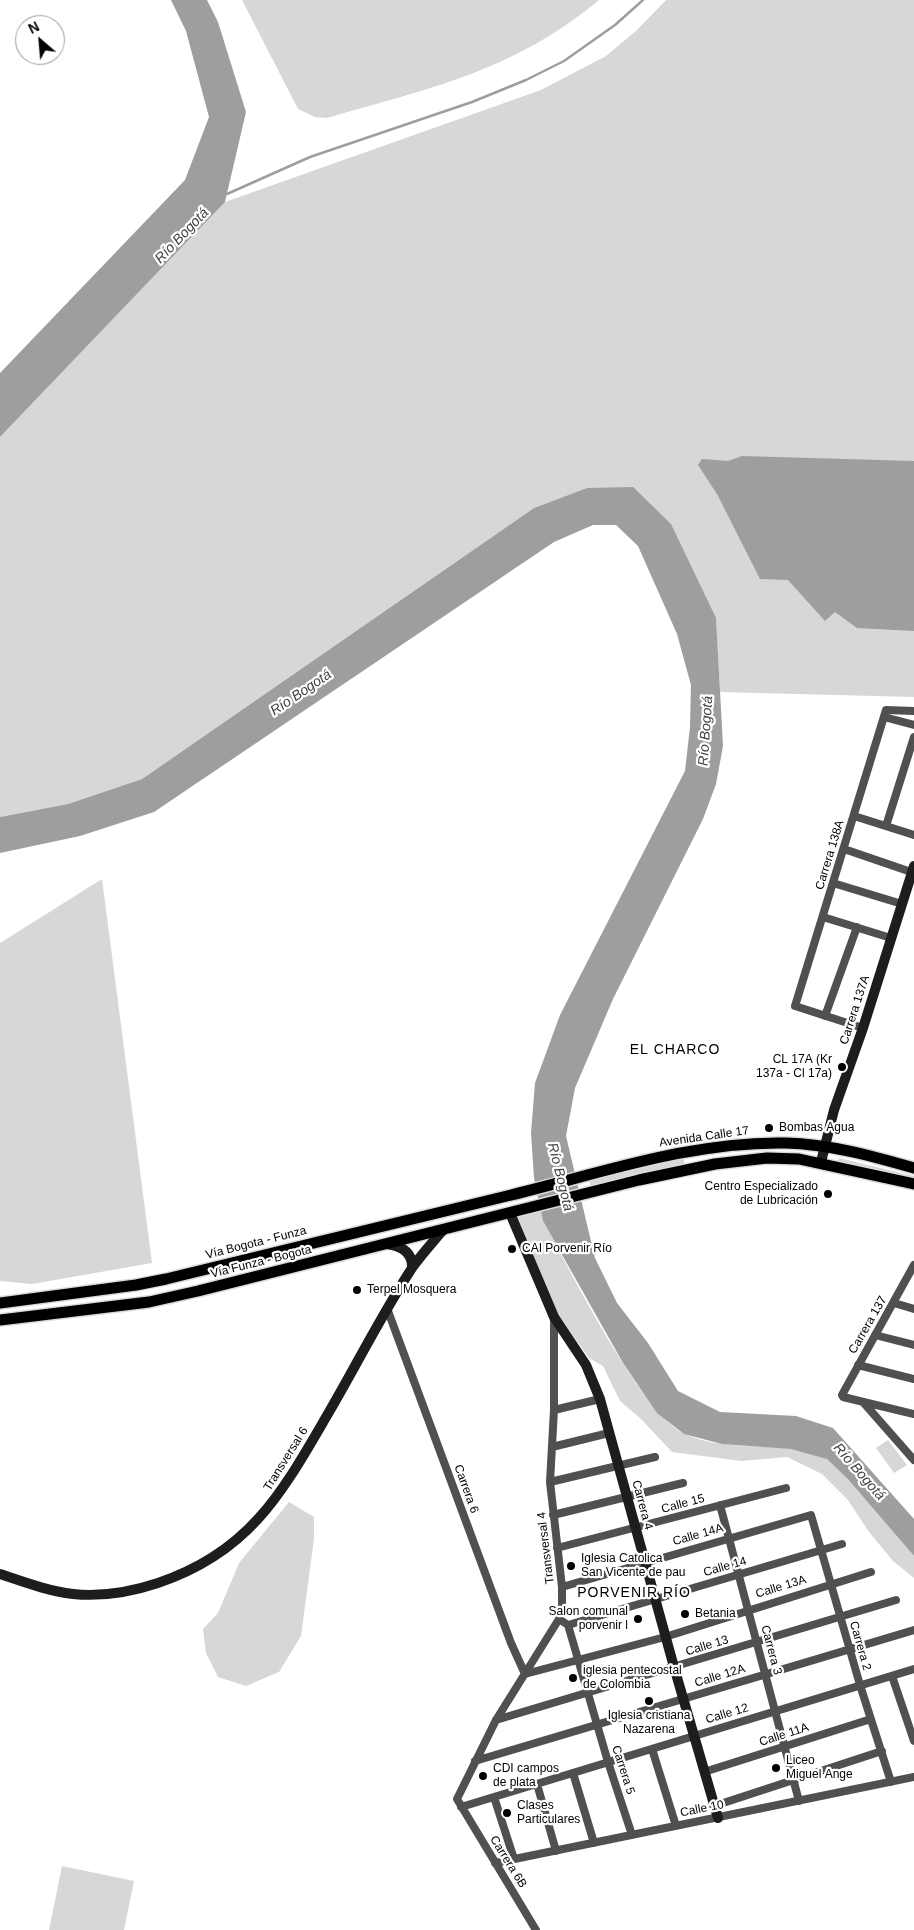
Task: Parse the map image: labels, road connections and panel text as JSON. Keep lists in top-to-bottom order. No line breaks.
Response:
{"streets":{"main road":["Avenida Calle 17","Vía Bogota - Funza","Vía Funza - Bogota"],"street":["Carrera 138A","Carrera 137A","Carrera 137","Transversal 6","Carrera 6","Calle 15","Carrera 4","Calle 14A","Transversal 4","Calle 14","Calle 13A","Calle 13","Carrera 2","Carrera 3","Calle 12A","Calle 12","Calle 11A","Carrera 5","Calle 10","Carrera 6B"]},"crossings":[["Carrera 137A","Avenida Calle 17"],["Avenida Calle 17","Vía Bogota - Funza"],["Vía Funza - Bogota","Transversal 6"],["Vía Funza - Bogota","Carrera 4"],["Transversal 6","Carrera 6"],["Carrera 6","Transversal 4"],["Carrera 6","Calle 13A"],["Calle 15","Carrera 4"],["Calle 15","Transversal 4"],["Calle 15","Carrera 3"],["Carrera 4","Calle 14A"],["Carrera 4","Transversal 4"],["Carrera 4","Calle 14"],["Carrera 4","Calle 13A"],["Carrera 4","Calle 13"],["Carrera 4","Calle 12A"],["Carrera 4","Calle 12"],["Carrera 4","Calle 11A"],["Carrera 4","Calle 10"],["Calle 14A","Transversal 4"],["Calle 14A","Carrera 2"],["Calle 14A","Carrera 3"],["Transversal 4","Calle 13A"],["Transversal 4","Calle 13"],["Transversal 4","Calle 12A"],["Transversal 4","Calle 12"],["Transversal 4","Carrera 6B"],["Calle 14","Carrera 2"],["Calle 14","Carrera 3"],["Calle 14","Carrera 5"],["Calle 13A","Carrera 2"],["Calle 13A","Carrera 3"],["Calle 13A","Carrera 5"],["Calle 13","Carrera 2"],["Calle 13","Carrera 3"],["Calle 13","Carrera 5"],["Carrera 2","Calle 12A"],["Carrera 2","Calle 12"],["Carrera 2","Calle 11A"],["Carrera 2","Calle 10"],["Carrera 3","Calle 12A"],["Carrera 3","Calle 12"],["Carrera 3","Calle 11A"],["Carrera 3","Calle 10"],["Calle 12A","Carrera 5"],["Calle 12","Carrera 5"],["Calle 12","Carrera 6B"],["Carrera 5","Calle 10"],["Calle 10","Carrera 6B"]],"districts":["EL CHARCO","PORVENIR RÍO"],"water":["Río Bogotá"],"places":["CL 17A (Kr 137a - Cl 17a)","Bombas Agua","Centro Especializado de Lubricación","CAI Porvenir Río","Terpel Mosquera","Iglesia Catolica San Vicente de pau","Betania","Salon comunal porvenir l","iglesia pentecostal de Colombia","Iglesia cristiana Nazarena","Liceo Miguel Ange","CDI campos de plata","Clases Particulares"],"north":"top left"}
